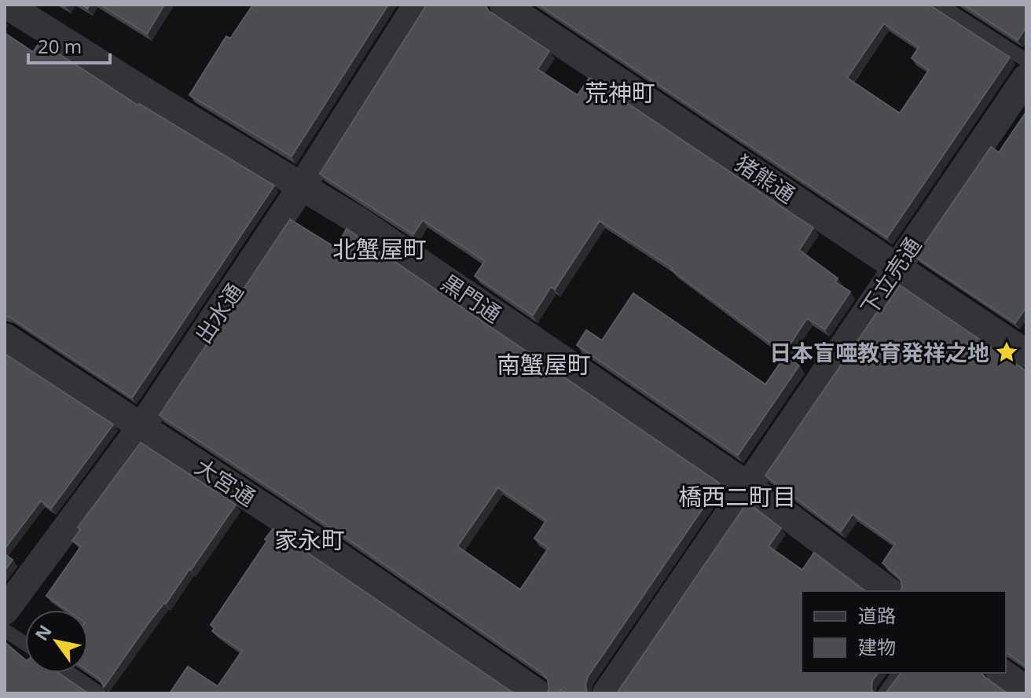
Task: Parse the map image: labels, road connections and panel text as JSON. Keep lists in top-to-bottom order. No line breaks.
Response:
{"streets":{"street":["猪熊通","下立売通","黒門通","出水通","大宮通"]},"crossings":[["猪熊通","下立売通"],["下立売通","黒門通"],["黒門通","出水通"],["出水通","大宮通"]],"districts":["荒神町","北蟹屋町","南蟹屋町","橋西二町目","家永町"],"places":{"place":["日本盲唖教育発祥之地"]},"legend":["道路","建物"],"scale_bar":"20 m","north":"top left"}
